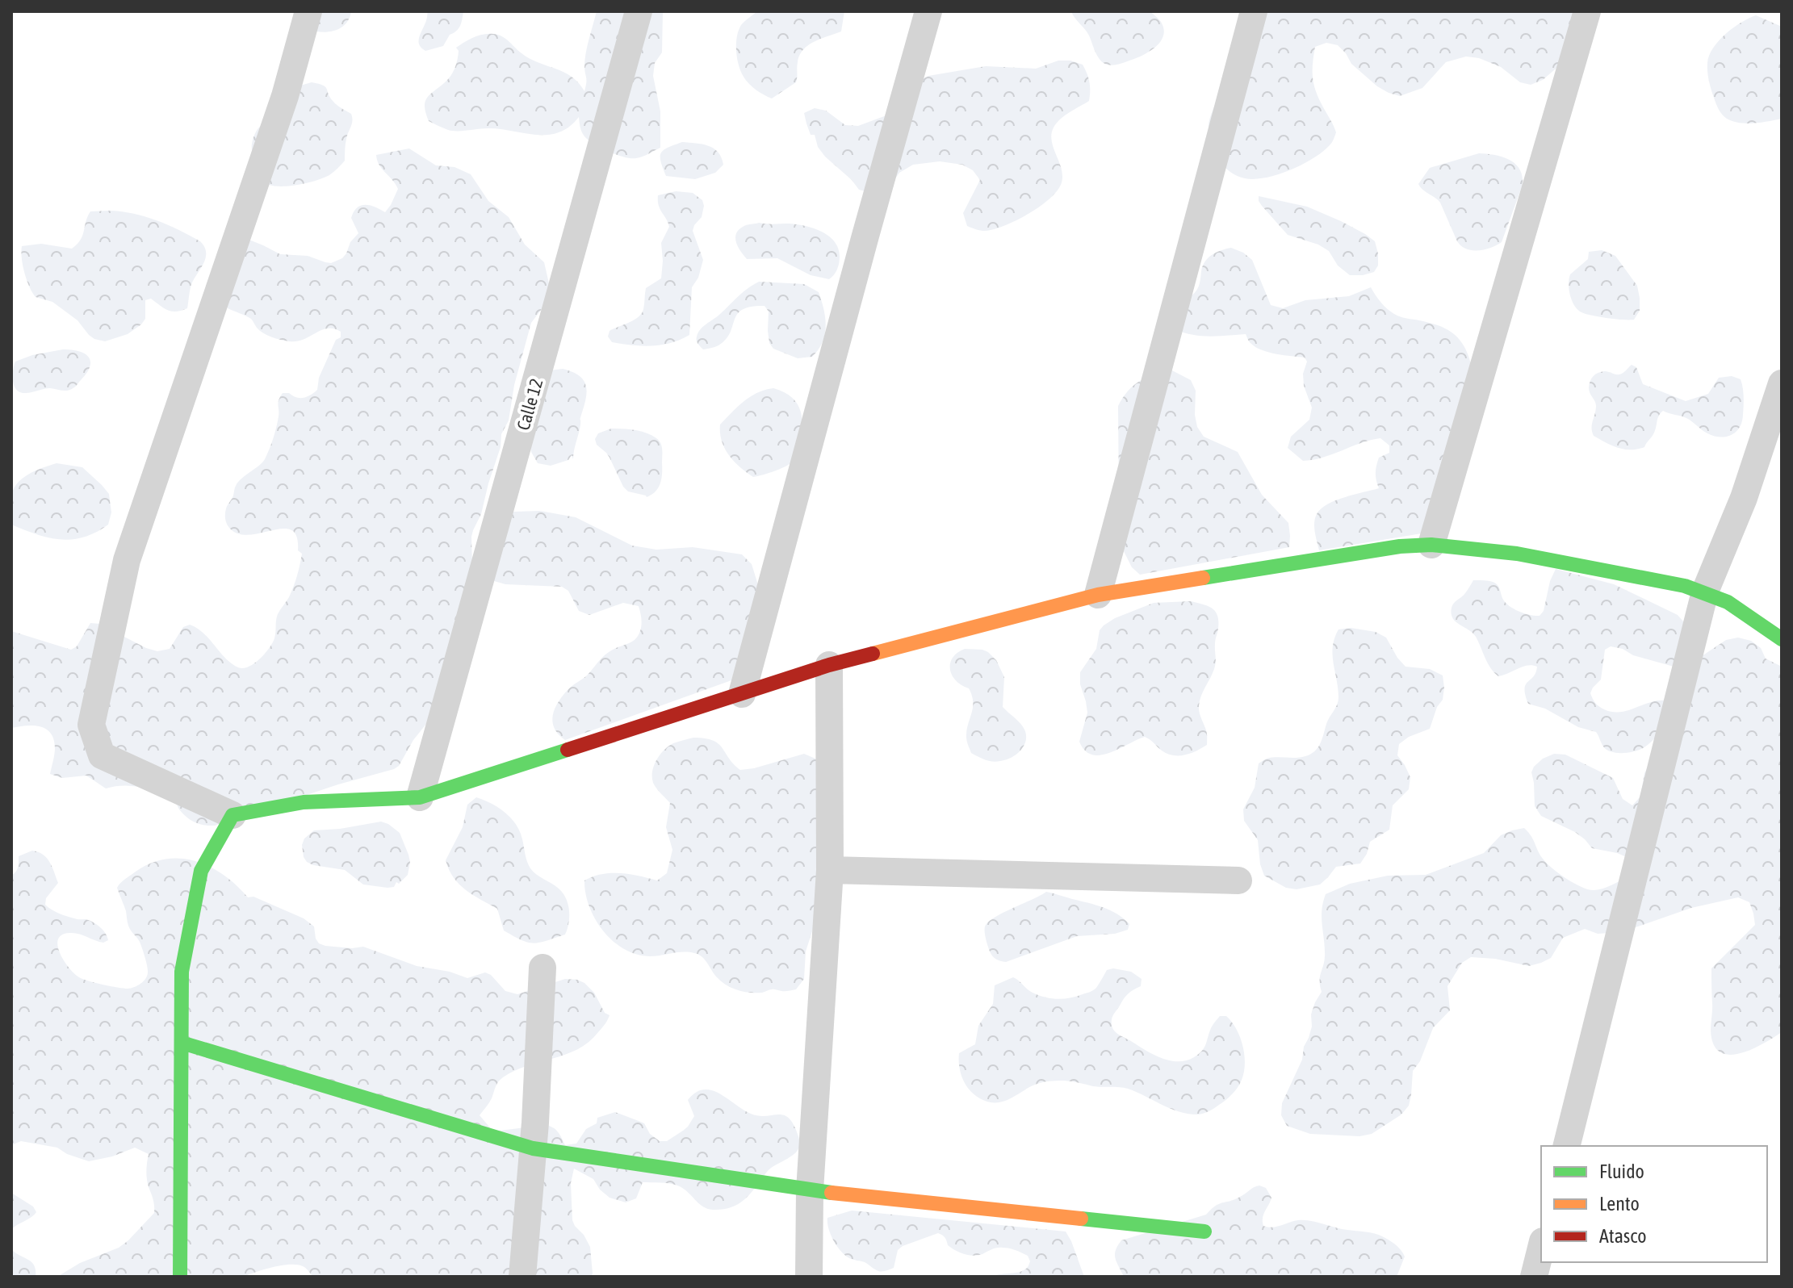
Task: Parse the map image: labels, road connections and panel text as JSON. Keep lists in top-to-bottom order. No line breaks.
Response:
{"streets":{"street":["Calle 12"]},"legend":["Fluido","Lento","Atasco"]}
